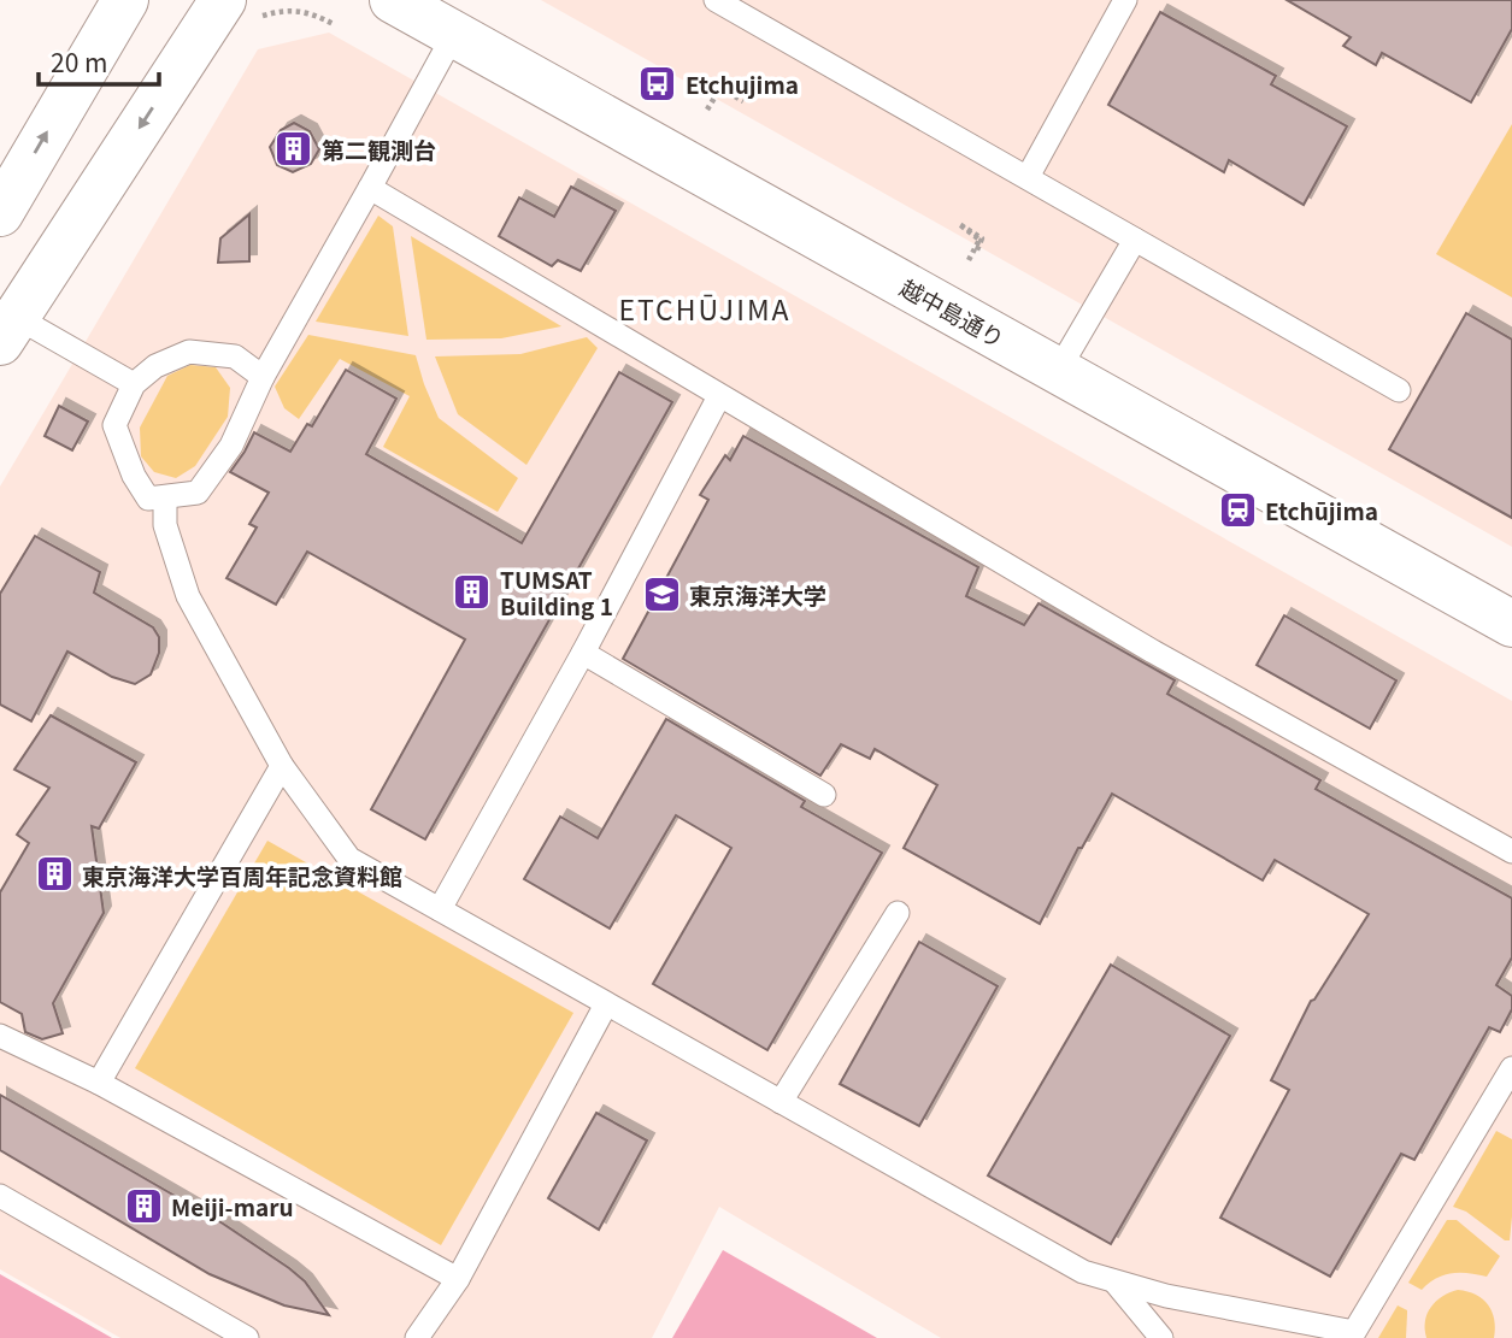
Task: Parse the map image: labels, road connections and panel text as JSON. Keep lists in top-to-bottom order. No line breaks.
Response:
{"streets":{"street":["越中島通り"]},"districts":["ETCHŪJIMA"],"places":{"bus stop":["Etchujima"],"building":["第二観測台","TUMSAT Building 1","東京海洋大学百周年記念資料館","Meiji-maru"],"station":["Etchūjima"],"school or university":["東京海洋大学"]},"scale_bar":"20 m"}
